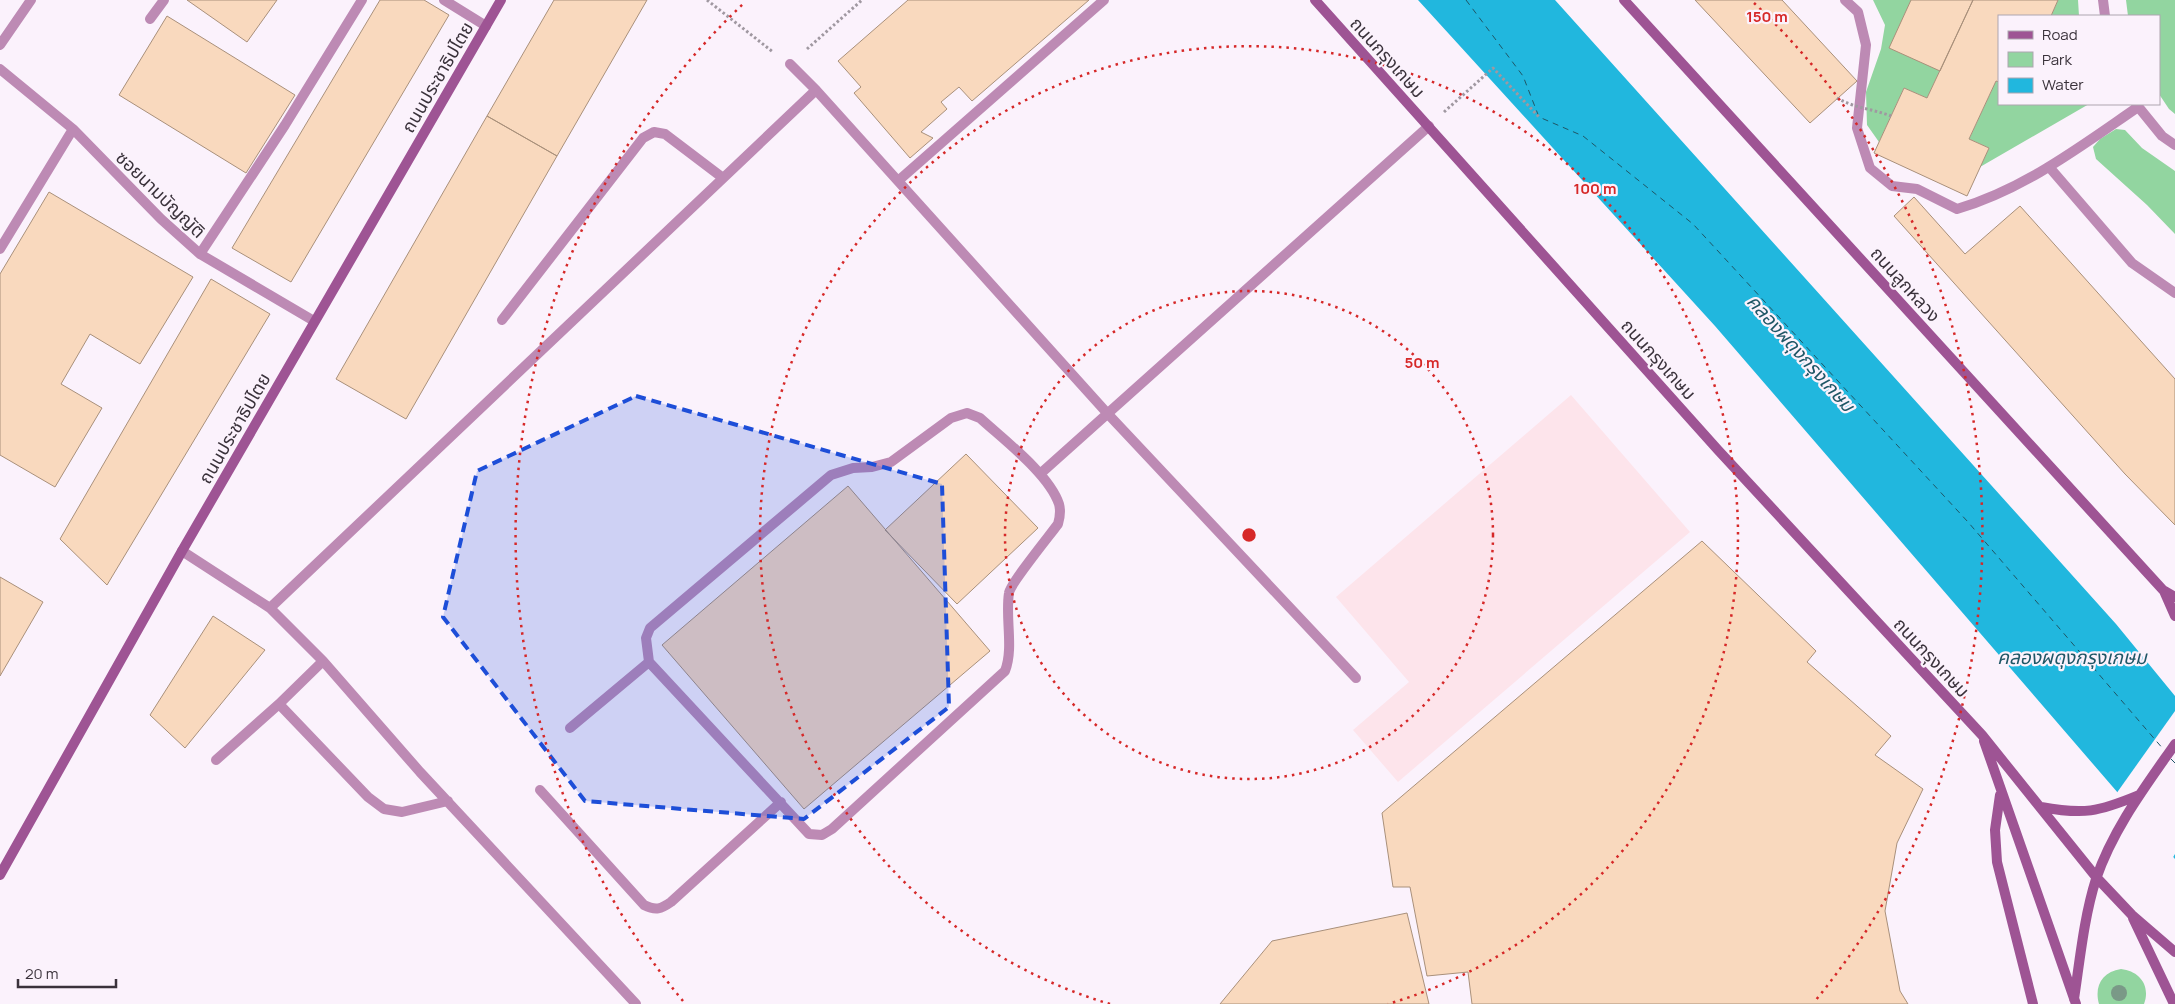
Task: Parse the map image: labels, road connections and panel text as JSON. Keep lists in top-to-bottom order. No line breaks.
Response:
{"streets":{"main road":["ถนนกรุงเกษม","ถนนประชาธิปไตย","ถนนลูกหลวง"],"street":["ซอยนามบัญญัติ"]},"crossings":[["ถนนประชาธิปไตย","ซอยนามบัญญัติ"]],"water":["คลองผดุงกรุงเกษม"],"legend":["Road","Park","Water"],"scale_bar":"20 m","rings":["150 m","100 m","50 m"]}
